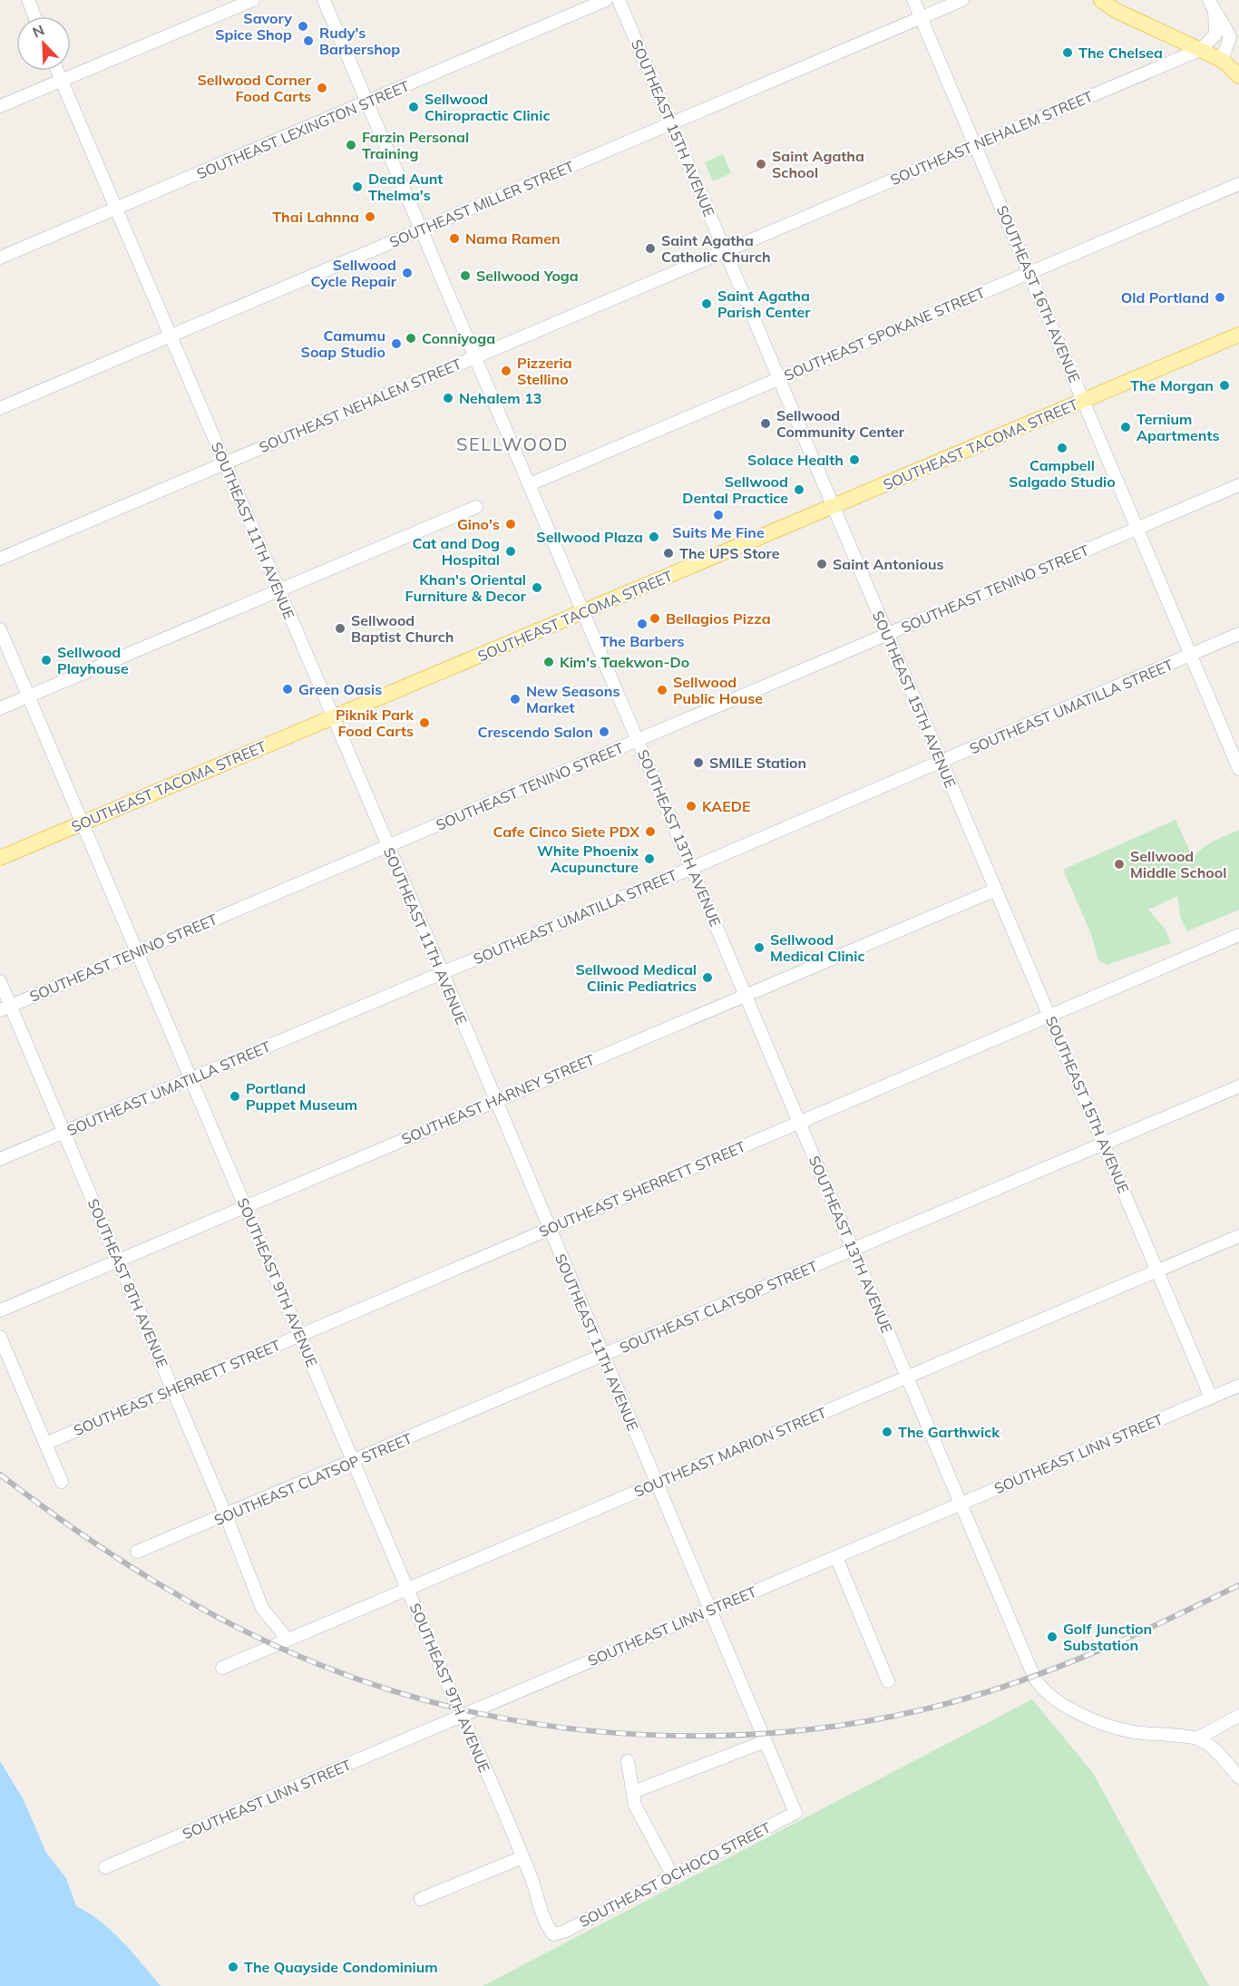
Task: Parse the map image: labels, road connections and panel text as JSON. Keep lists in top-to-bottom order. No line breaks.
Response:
{"streets":{"main road":["SOUTHEAST TACOMA STREET"],"street":["SOUTHEAST 15TH AVENUE","SOUTHEAST LEXINGTON STREET","SOUTHEAST NEHALEM STREET","SOUTHEAST MILLER STREET","SOUTHEAST 16TH AVENUE","SOUTHEAST SPOKANE STREET","SOUTHEAST 11TH AVENUE","SOUTHEAST TENINO STREET","SOUTHEAST UMATILLA STREET","SOUTHEAST 13TH AVENUE","SOUTHEAST HARNEY STREET","SOUTHEAST SHERRETT STREET","SOUTHEAST 9TH AVENUE","SOUTHEAST 8TH AVENUE","SOUTHEAST CLATSOP STREET","SOUTHEAST MARION STREET","SOUTHEAST LINN STREET","SOUTHEAST OCHOCO STREET"]},"crossings":[["SOUTHEAST 15TH AVENUE","SOUTHEAST NEHALEM STREET"],["SOUTHEAST 15TH AVENUE","SOUTHEAST MILLER STREET"],["SOUTHEAST 15TH AVENUE","SOUTHEAST SPOKANE STREET"],["SOUTHEAST 15TH AVENUE","SOUTHEAST TACOMA STREET"],["SOUTHEAST 15TH AVENUE","SOUTHEAST TENINO STREET"],["SOUTHEAST 15TH AVENUE","SOUTHEAST UMATILLA STREET"],["SOUTHEAST 15TH AVENUE","SOUTHEAST HARNEY STREET"],["SOUTHEAST 15TH AVENUE","SOUTHEAST SHERRETT STREET"],["SOUTHEAST 15TH AVENUE","SOUTHEAST CLATSOP STREET"],["SOUTHEAST 15TH AVENUE","SOUTHEAST MARION STREET"],["SOUTHEAST 15TH AVENUE","SOUTHEAST LINN STREET"],["SOUTHEAST LEXINGTON STREET","SOUTHEAST 11TH AVENUE"],["SOUTHEAST LEXINGTON STREET","SOUTHEAST 13TH AVENUE"],["SOUTHEAST NEHALEM STREET","SOUTHEAST 16TH AVENUE"],["SOUTHEAST NEHALEM STREET","SOUTHEAST 11TH AVENUE"],["SOUTHEAST NEHALEM STREET","SOUTHEAST 13TH AVENUE"],["SOUTHEAST MILLER STREET","SOUTHEAST 16TH AVENUE"],["SOUTHEAST MILLER STREET","SOUTHEAST 11TH AVENUE"],["SOUTHEAST MILLER STREET","SOUTHEAST 13TH AVENUE"],["SOUTHEAST 16TH AVENUE","SOUTHEAST SPOKANE STREET"],["SOUTHEAST 16TH AVENUE","SOUTHEAST TACOMA STREET"],["SOUTHEAST 16TH AVENUE","SOUTHEAST TENINO STREET"],["SOUTHEAST 16TH AVENUE","SOUTHEAST UMATILLA STREET"],["SOUTHEAST SPOKANE STREET","SOUTHEAST 13TH AVENUE"],["SOUTHEAST TACOMA STREET","SOUTHEAST 11TH AVENUE"],["SOUTHEAST TACOMA STREET","SOUTHEAST 13TH AVENUE"],["SOUTHEAST TACOMA STREET","SOUTHEAST 9TH AVENUE"],["SOUTHEAST 11TH AVENUE","SOUTHEAST TENINO STREET"],["SOUTHEAST 11TH AVENUE","SOUTHEAST UMATILLA STREET"],["SOUTHEAST 11TH AVENUE","SOUTHEAST HARNEY STREET"],["SOUTHEAST 11TH AVENUE","SOUTHEAST SHERRETT STREET"],["SOUTHEAST 11TH AVENUE","SOUTHEAST CLATSOP STREET"],["SOUTHEAST 11TH AVENUE","SOUTHEAST MARION STREET"],["SOUTHEAST 11TH AVENUE","SOUTHEAST LINN STREET"],["SOUTHEAST 11TH AVENUE","SOUTHEAST OCHOCO STREET"],["SOUTHEAST TENINO STREET","SOUTHEAST 13TH AVENUE"],["SOUTHEAST TENINO STREET","SOUTHEAST 9TH AVENUE"],["SOUTHEAST TENINO STREET","SOUTHEAST 8TH AVENUE"],["SOUTHEAST UMATILLA STREET","SOUTHEAST 13TH AVENUE"],["SOUTHEAST UMATILLA STREET","SOUTHEAST 9TH AVENUE"],["SOUTHEAST UMATILLA STREET","SOUTHEAST 8TH AVENUE"],["SOUTHEAST 13TH AVENUE","SOUTHEAST HARNEY STREET"],["SOUTHEAST 13TH AVENUE","SOUTHEAST SHERRETT STREET"],["SOUTHEAST 13TH AVENUE","SOUTHEAST CLATSOP STREET"],["SOUTHEAST 13TH AVENUE","SOUTHEAST MARION STREET"],["SOUTHEAST 13TH AVENUE","SOUTHEAST LINN STREET"],["SOUTHEAST HARNEY STREET","SOUTHEAST 9TH AVENUE"],["SOUTHEAST HARNEY STREET","SOUTHEAST 8TH AVENUE"],["SOUTHEAST SHERRETT STREET","SOUTHEAST 9TH AVENUE"],["SOUTHEAST SHERRETT STREET","SOUTHEAST 8TH AVENUE"],["SOUTHEAST 9TH AVENUE","SOUTHEAST CLATSOP STREET"],["SOUTHEAST 9TH AVENUE","SOUTHEAST MARION STREET"],["SOUTHEAST 9TH AVENUE","SOUTHEAST LINN STREET"],["SOUTHEAST 9TH AVENUE","SOUTHEAST OCHOCO STREET"],["SOUTHEAST 8TH AVENUE","SOUTHEAST CLATSOP STREET"],["SOUTHEAST 8TH AVENUE","SOUTHEAST MARION STREET"]],"districts":["SELLWOOD"],"places":["Savory Spice Shop","Rudy's Barbershop","The Chelsea","Sellwood Corner Food Carts","Sellwood Chiropractic Clinic","Farzin Personal Training","Saint Agatha School","Dead Aunt Thelma's","Thai Lahnna","Nama Ramen","Saint Agatha Catholic Church","Sellwood Cycle Repair","Sellwood Yoga","Old Portland","Saint Agatha Parish Center","Conniyoga","Camumu Soap Studio","Pizzeria Stellino","The Morgan","Nehalem 13","Sellwood Community Center","Ternium Apartments","Campbell Salgado Studio","Solace Health","Sellwood Dental Practice","Suits Me Fine","Gino's","Sellwood Plaza","Cat and Dog Hospital","The UPS Store","Saint Antonious","Khan's Oriental Furniture & Decor","Bellagios Pizza","The Barbers","Sellwood Baptist Church","Sellwood Playhouse","Kim's Taekwon-Do","Green Oasis","Sellwood Public House","New Seasons Market","Piknik Park Food Carts","Crescendo Salon","SMILE Station","KAEDE","Cafe Cinco Siete PDX","White Phoenix Acupuncture","Sellwood Middle School","Sellwood Medical Clinic","Sellwood Medical Clinic Pediatrics","Portland Puppet Museum","The Garthwick","Golf Junction Substation","The Quayside Condominium"],"north":"top left"}
